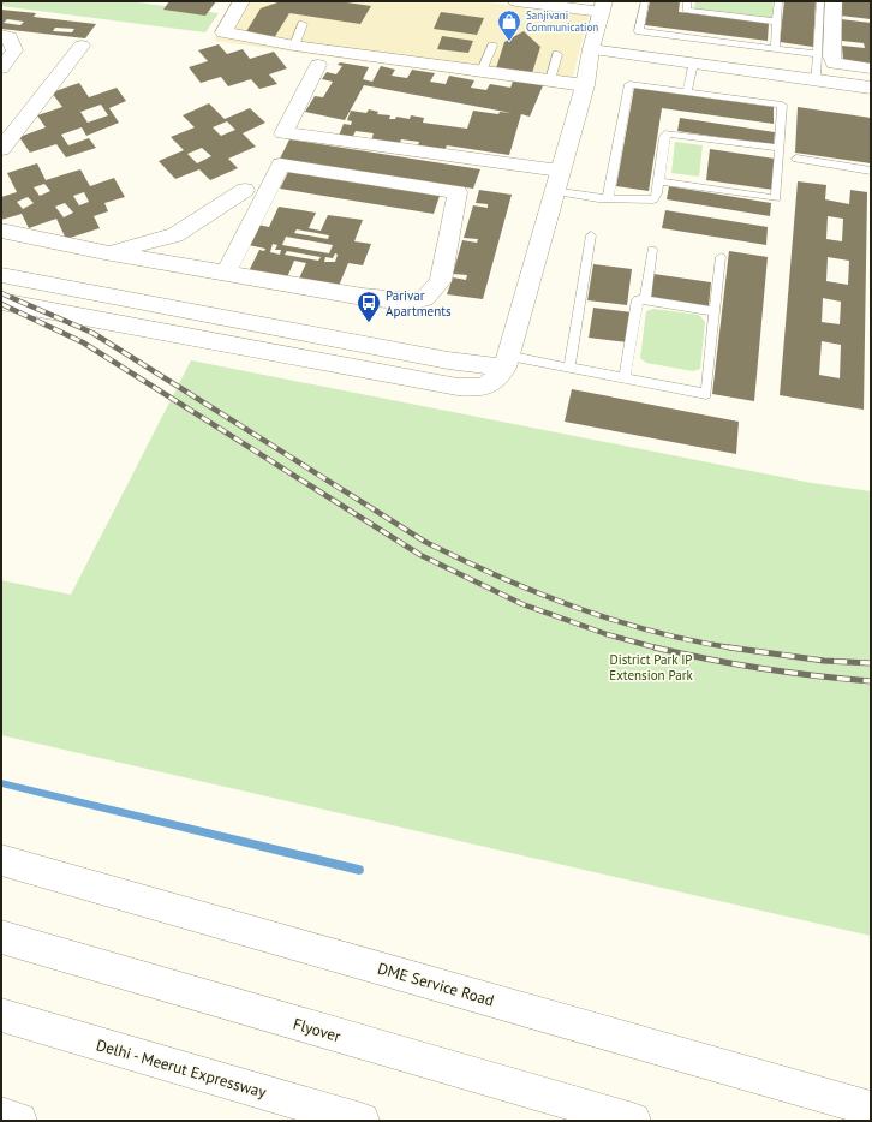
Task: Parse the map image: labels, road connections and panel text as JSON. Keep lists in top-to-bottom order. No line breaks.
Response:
{"streets":{"main road":["DME Service Road","Flyover","Delhi - Meerut Expressway"]},"parks":["District Park IP Extension Park"],"places":{"shop":["Sanjivani Communication"],"bus stop":["Parivar Apartments"]}}
